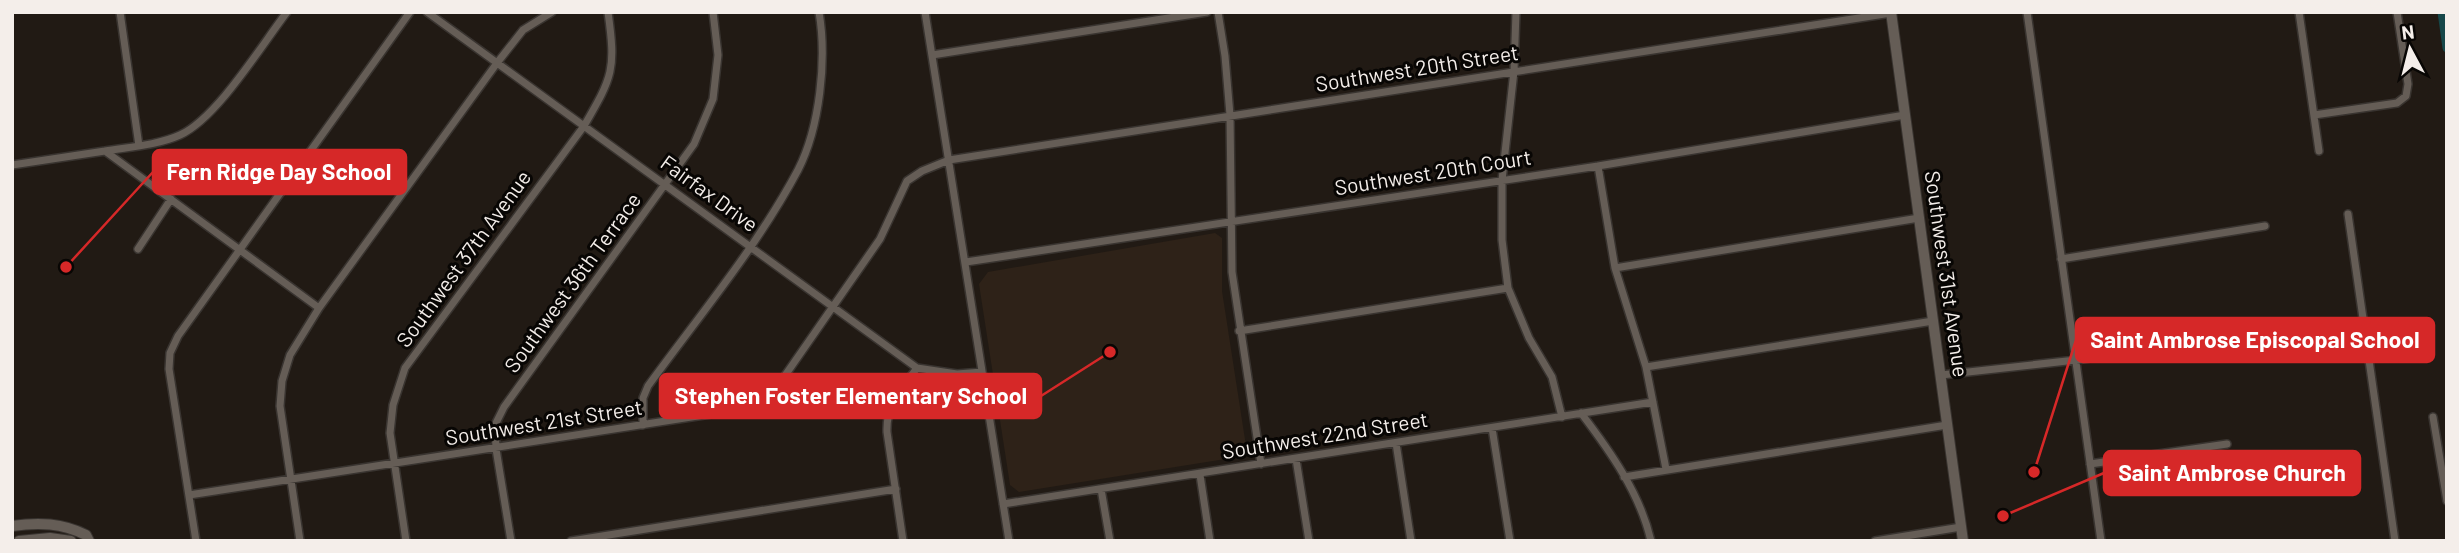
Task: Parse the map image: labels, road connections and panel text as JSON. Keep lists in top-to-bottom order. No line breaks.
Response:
{"streets":{"street":["Southwest 20th Street","Southwest 20th Court","Fairfax Drive","Southwest 37th Avenue","Southwest 31st Avenue","Southwest 36th Terrace","Southwest 21st Street","Southwest 22nd Street"]},"crossings":[["Southwest 20th Street","Southwest 31st Avenue"],["Southwest 20th Street","Southwest 21st Street"],["Southwest 20th Court","Southwest 31st Avenue"],["Fairfax Drive","Southwest 37th Avenue"],["Fairfax Drive","Southwest 36th Terrace"],["Fairfax Drive","Southwest 21st Street"],["Southwest 37th Avenue","Southwest 21st Street"],["Southwest 36th Terrace","Southwest 21st Street"]],"places":["Fern Ridge Day School","Stephen Foster Elementary School","Saint Ambrose Episcopal School","Saint Ambrose Church"],"north":"top"}
